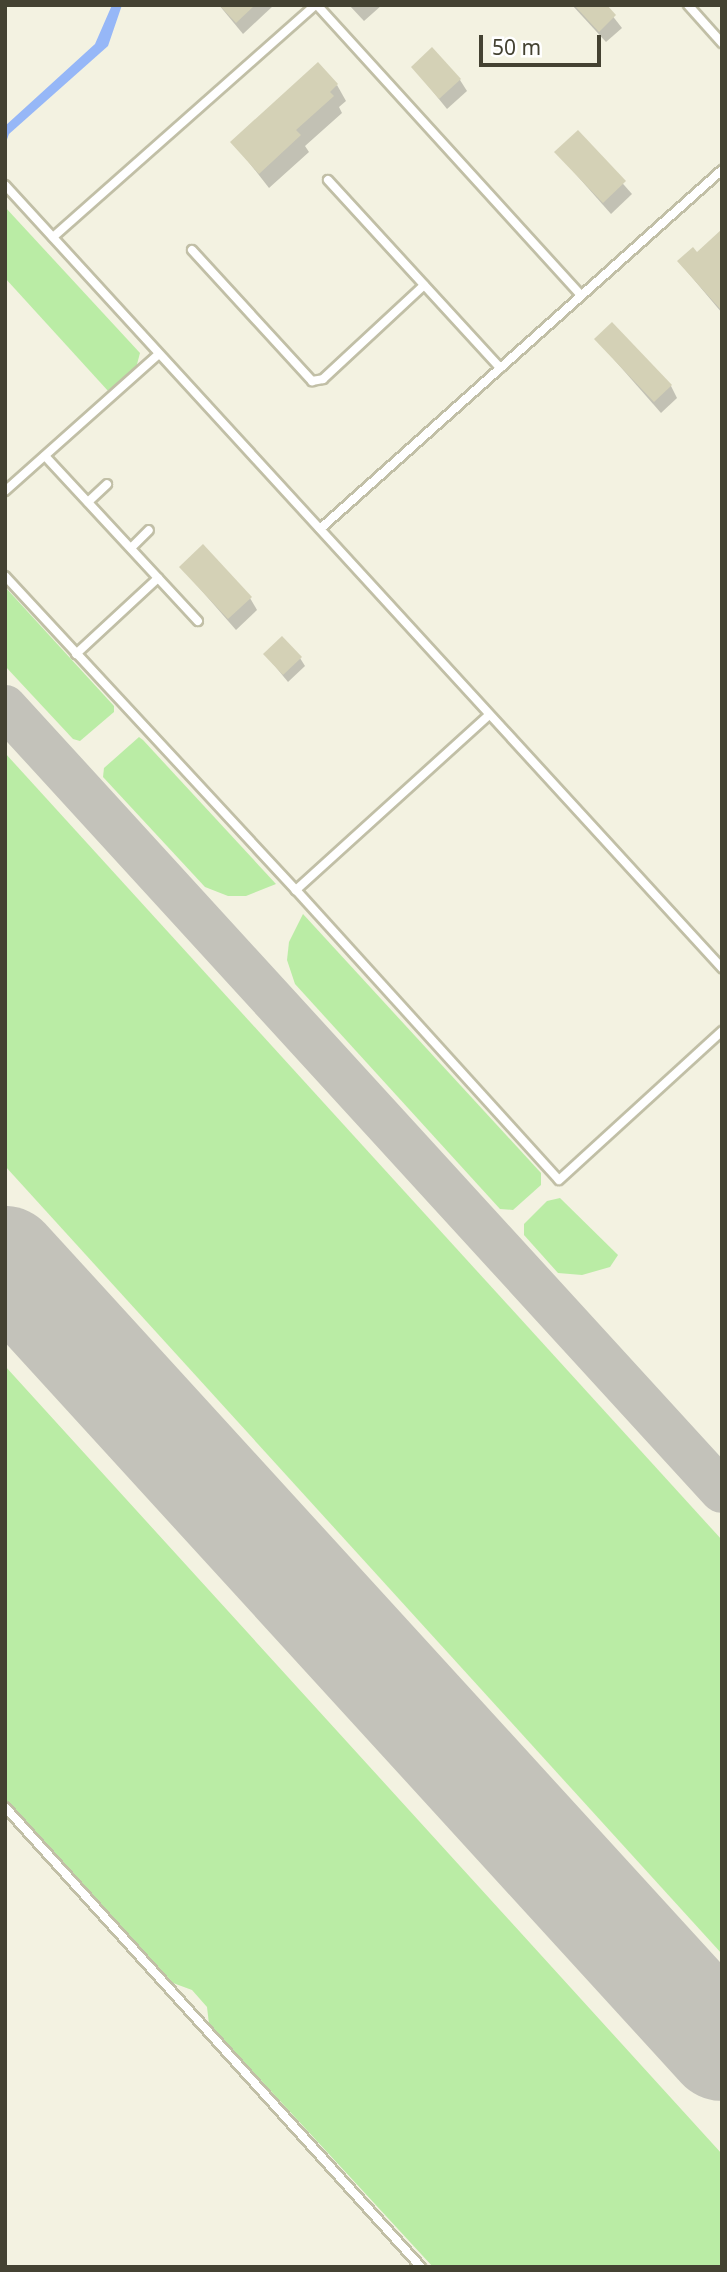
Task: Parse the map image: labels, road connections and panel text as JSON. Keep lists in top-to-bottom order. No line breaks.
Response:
{"scale_bar":"50 m"}
